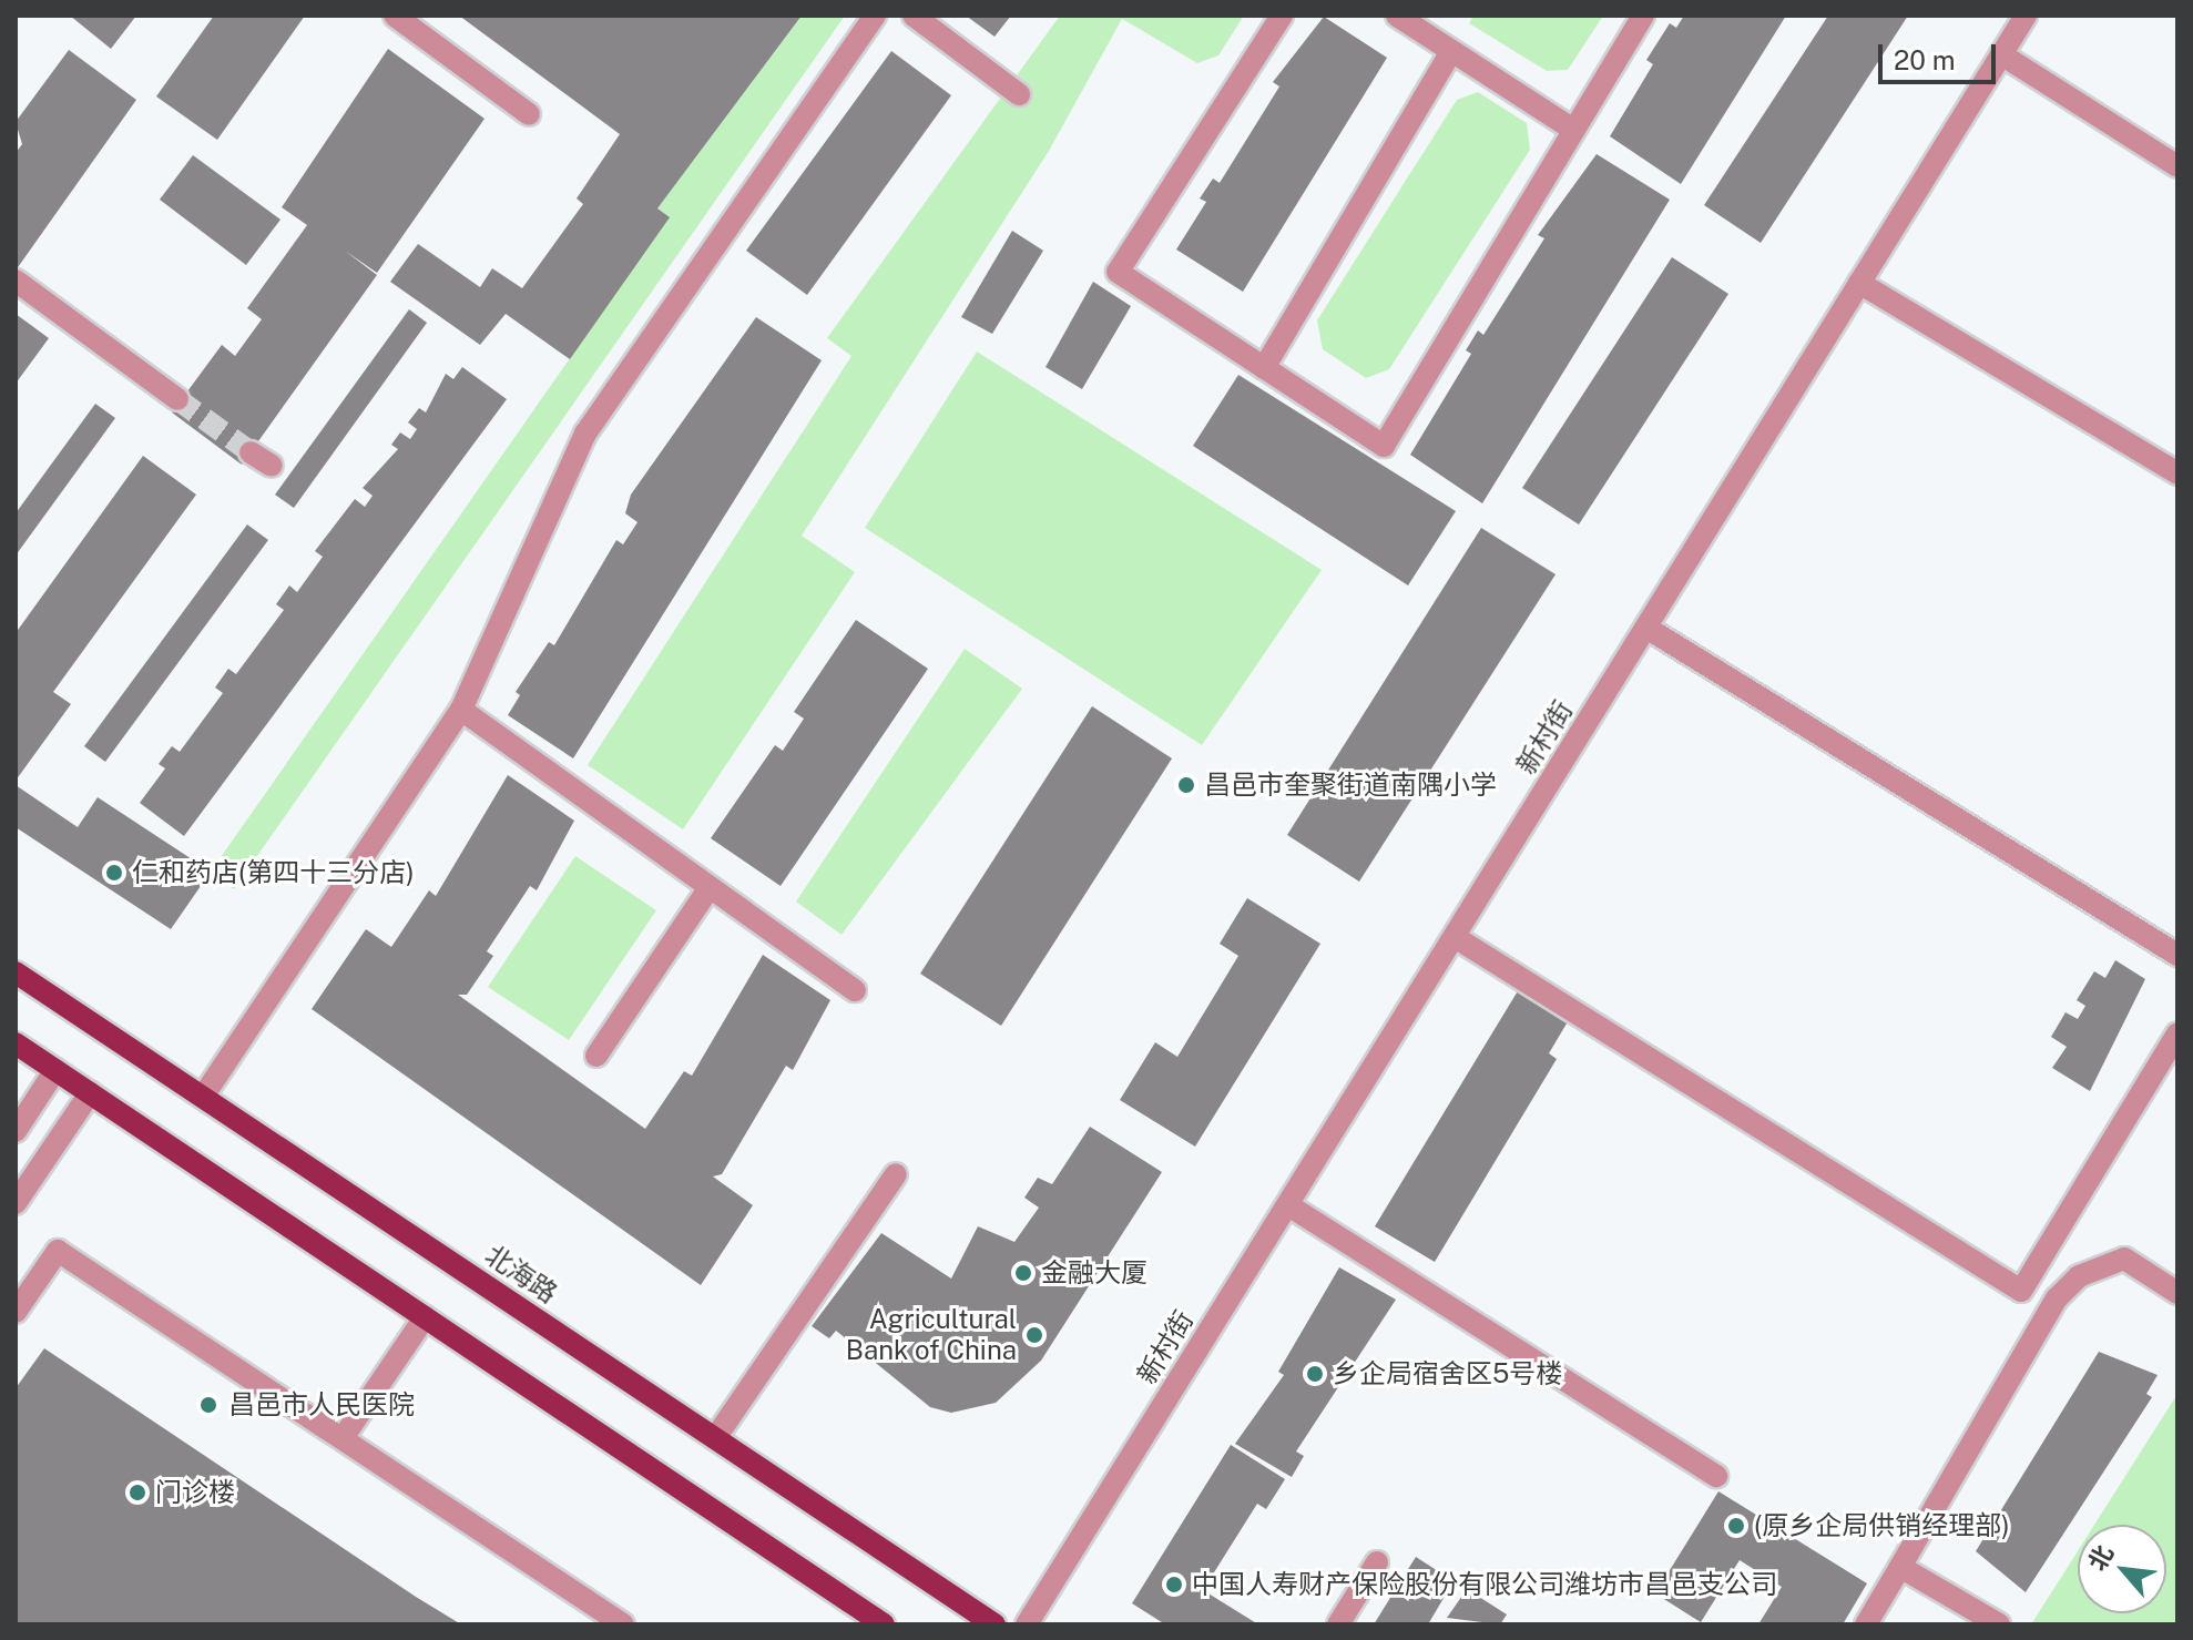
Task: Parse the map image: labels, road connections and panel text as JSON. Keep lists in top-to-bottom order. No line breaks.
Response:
{"streets":{"main road":["北海路"],"street":["新村街"]},"places":["昌邑市奎聚街道南隅小学","仁和药店(第四十三分店)","金融大厦","Agricultural Bank of China","乡企局宿舍区5号楼","昌邑市人民医院","门诊楼","(原乡企局供销经理部)","中国人寿财产保险股份有限公司潍坊市昌邑支公司"],"scale_bar":"20 m","north":"top left"}
